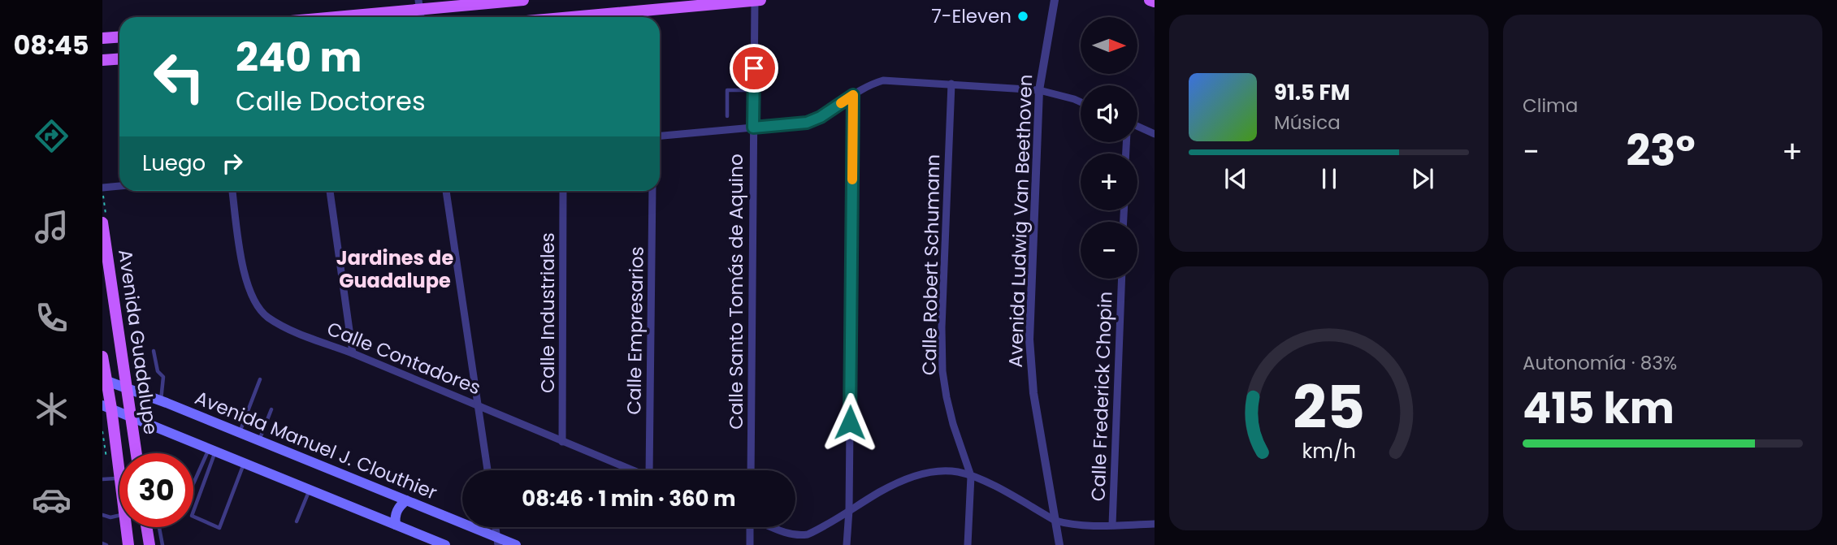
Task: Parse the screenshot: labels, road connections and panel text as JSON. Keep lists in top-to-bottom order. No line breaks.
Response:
{"streets":{"main road":["Avenida Guadalupe","Avenida Manuel J. Clouthier"],"street":["Avenida Ludwig Van Beethoven","Calle Robert Schumann","Calle Santo Tomás de Aquino","Calle Industriales","Calle Empresarios","Calle Contadores","Calle Frederick Chopin"]},"crossings":[["Calle Industriales","Calle Contadores"],["Avenida Guadalupe","Avenida Manuel J. Clouthier"]],"districts":["Jardines de Guadalupe"],"places":["7-Eleven"],"north":"right","page":{"tabs":"08:45","tile":["Clima",["Autonomía · 83%","415 km"]],"map_buttons":["+","−"],"turn":["240 m","Calle Doctores"],"song":["91.5 FM","Música"],"heat":["−","23°","+"],"then":"Luego","limit":"30","trip":"08:46 · 1 min · 360 m","gauge":["25","km/h"]}}
